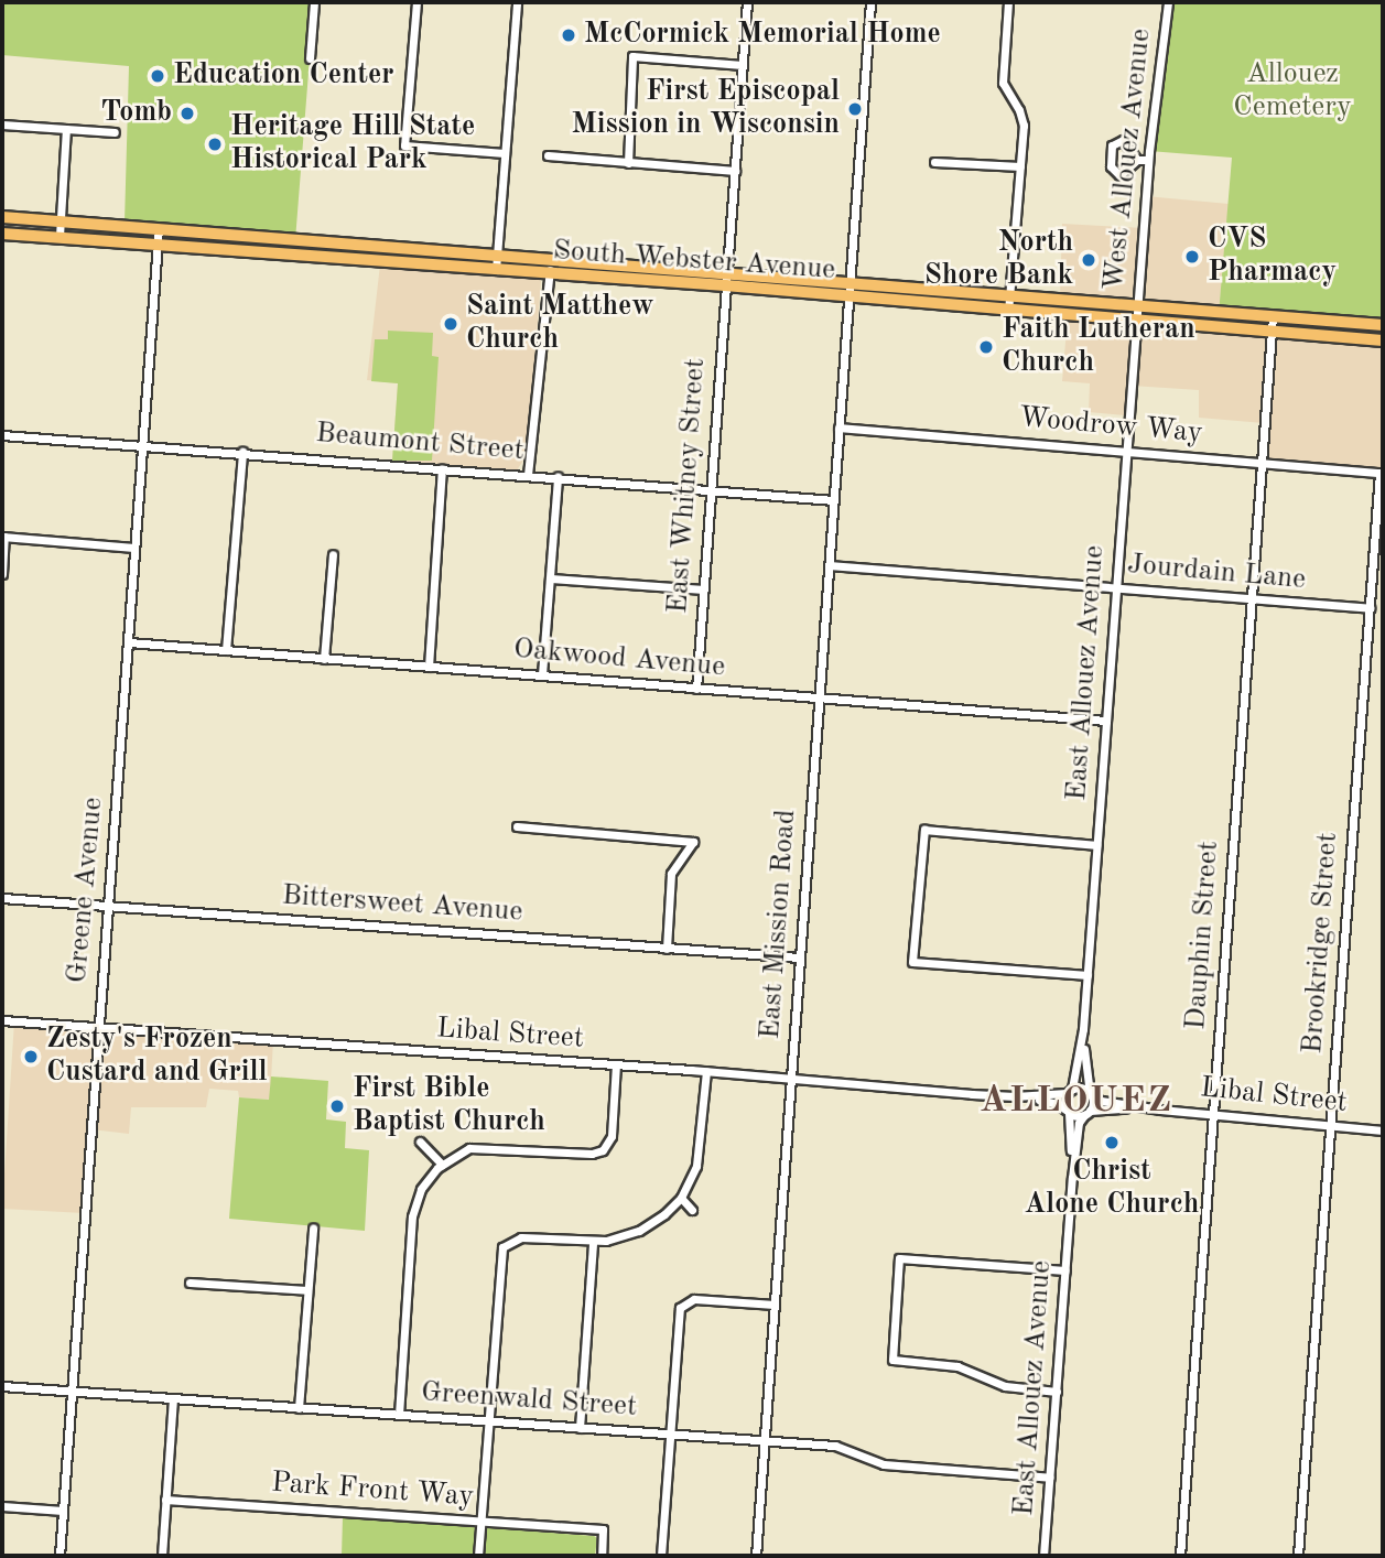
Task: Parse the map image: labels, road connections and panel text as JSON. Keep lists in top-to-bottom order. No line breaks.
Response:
{"streets":{"main road":["South Webster Avenue"],"street":["West Allouez Avenue","Woodrow Way","Beaumont Street","East Whitney Street","Jourdain Lane","Oakwood Avenue","East Allouez Avenue","Greene Avenue","Bittersweet Avenue","East Mission Road","Dauphin Street","Brookridge Street","Libal Street","Greenwald Street","Park Front Way"]},"crossings":[["West Allouez Avenue","South Webster Avenue"],["West Allouez Avenue","East Allouez Avenue"],["South Webster Avenue","East Whitney Street"],["South Webster Avenue","East Allouez Avenue"],["South Webster Avenue","Greene Avenue"],["South Webster Avenue","East Mission Road"],["South Webster Avenue","Dauphin Street"],["Woodrow Way","East Allouez Avenue"],["Woodrow Way","East Mission Road"],["Woodrow Way","Dauphin Street"],["Woodrow Way","Brookridge Street"],["Beaumont Street","East Whitney Street"],["Beaumont Street","Greene Avenue"],["Beaumont Street","East Mission Road"],["East Whitney Street","Oakwood Avenue"],["Jourdain Lane","East Allouez Avenue"],["Jourdain Lane","East Mission Road"],["Jourdain Lane","Dauphin Street"],["Jourdain Lane","Brookridge Street"],["Oakwood Avenue","East Allouez Avenue"],["Oakwood Avenue","Greene Avenue"],["Oakwood Avenue","East Mission Road"],["East Allouez Avenue","Libal Street"],["East Allouez Avenue","Greenwald Street"],["Greene Avenue","Bittersweet Avenue"],["Greene Avenue","Libal Street"],["Greene Avenue","Greenwald Street"],["Bittersweet Avenue","East Mission Road"],["East Mission Road","Libal Street"],["East Mission Road","Greenwald Street"],["Dauphin Street","Libal Street"],["Brookridge Street","Libal Street"]],"districts":["ALLOUEZ"],"parks":["Allouez Cemetery"],"places":["McCormick Memorial Home","Education Center","First Episcopal Mission in Wisconsin","Tomb","Heritage Hill State Historical Park","CVS Pharmacy","North Shore Bank","Saint Matthew Church","Faith Lutheran Church","Zesty's Frozen Custard and Grill","First Bible Baptist Church","Christ Alone Church"]}
